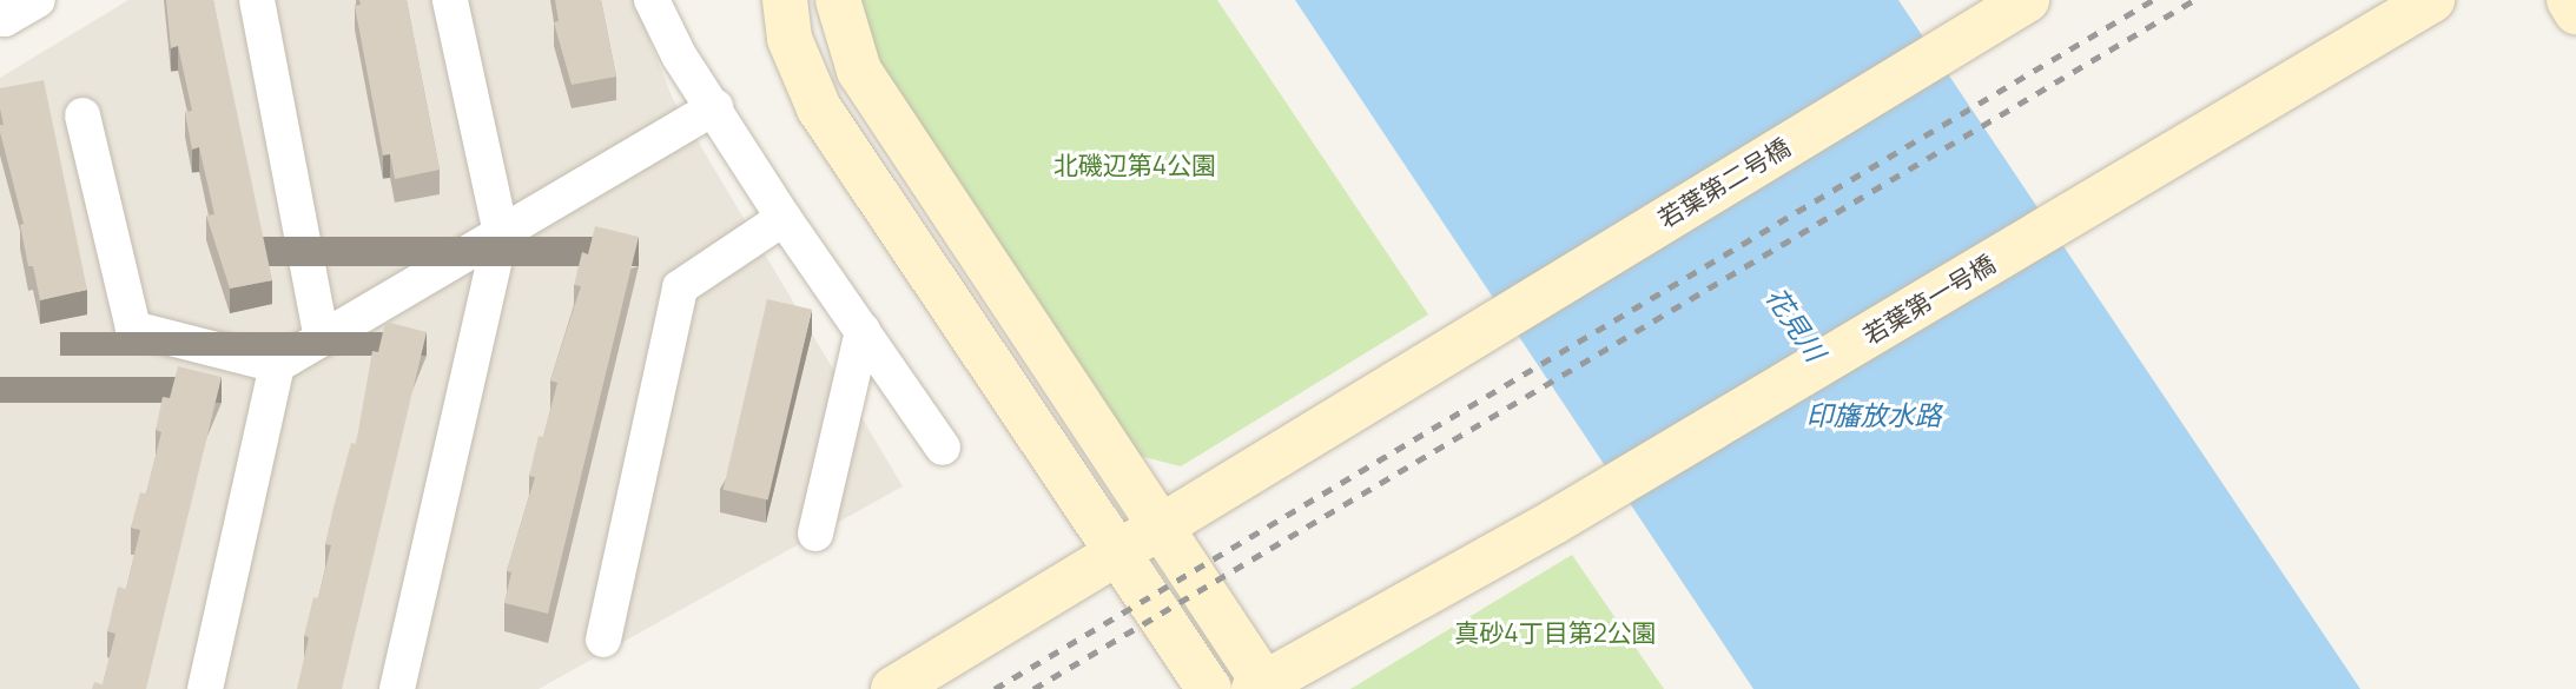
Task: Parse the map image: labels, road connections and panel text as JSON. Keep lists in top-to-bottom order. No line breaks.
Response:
{"streets":{"street":["若葉第二号橋","若葉第一号橋"]},"water":["花見川","印旛放水路"],"parks":["北磯辺第4公園","真砂4丁目第2公園"]}
